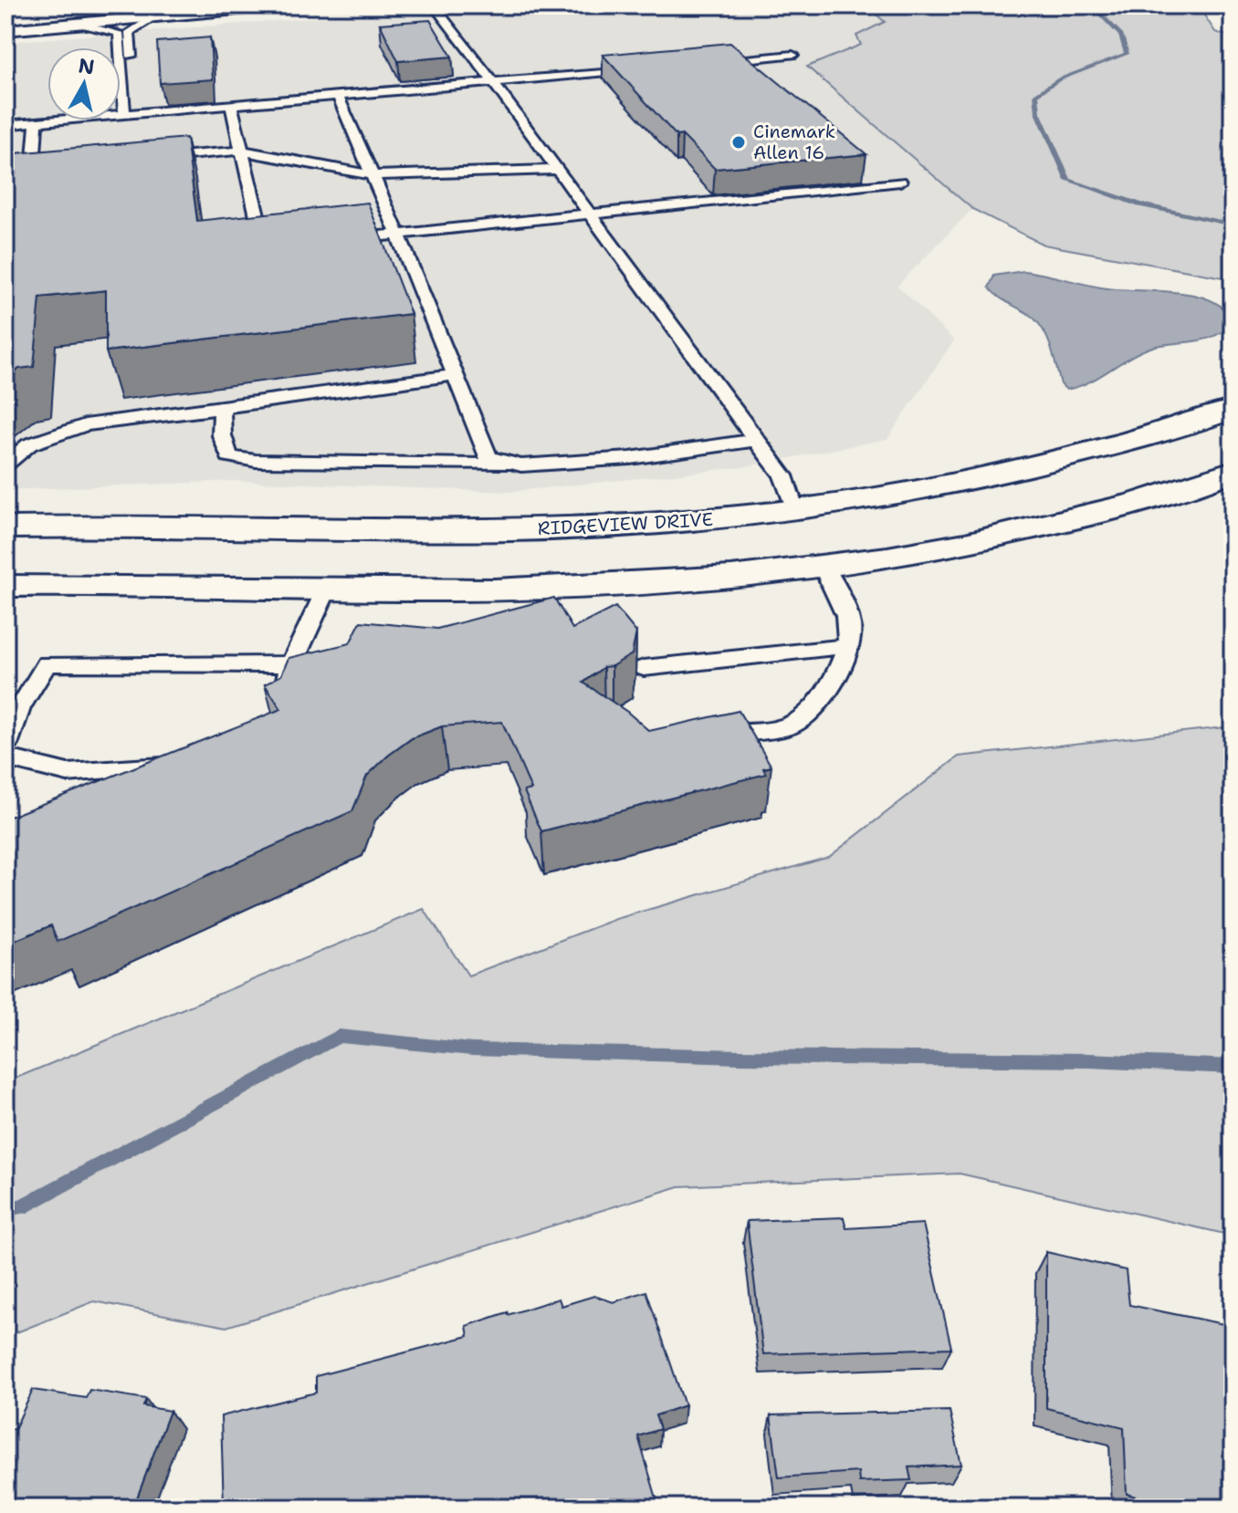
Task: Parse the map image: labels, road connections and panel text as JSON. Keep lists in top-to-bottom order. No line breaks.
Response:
{"streets":{"main road":["RIDGEVIEW DRIVE"]},"places":["Cinemark Allen 16"],"north":"top"}
